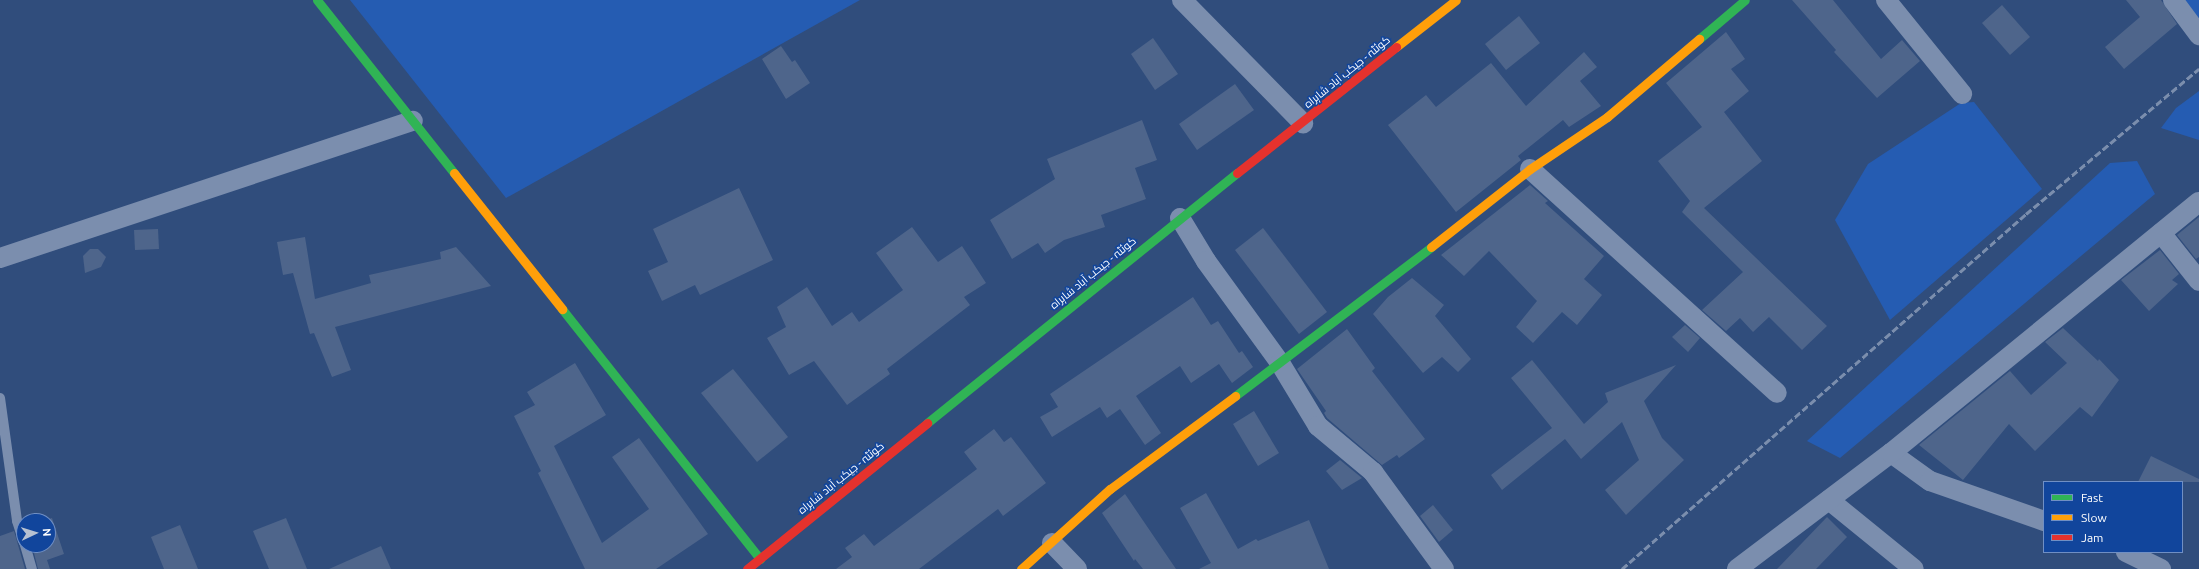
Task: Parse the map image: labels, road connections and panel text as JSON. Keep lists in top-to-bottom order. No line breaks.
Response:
{"streets":{"main road":["کوئٹہ - جیکب آباد شاہراہ"]},"legend":["Fast","Slow","Jam"],"north":"right"}
